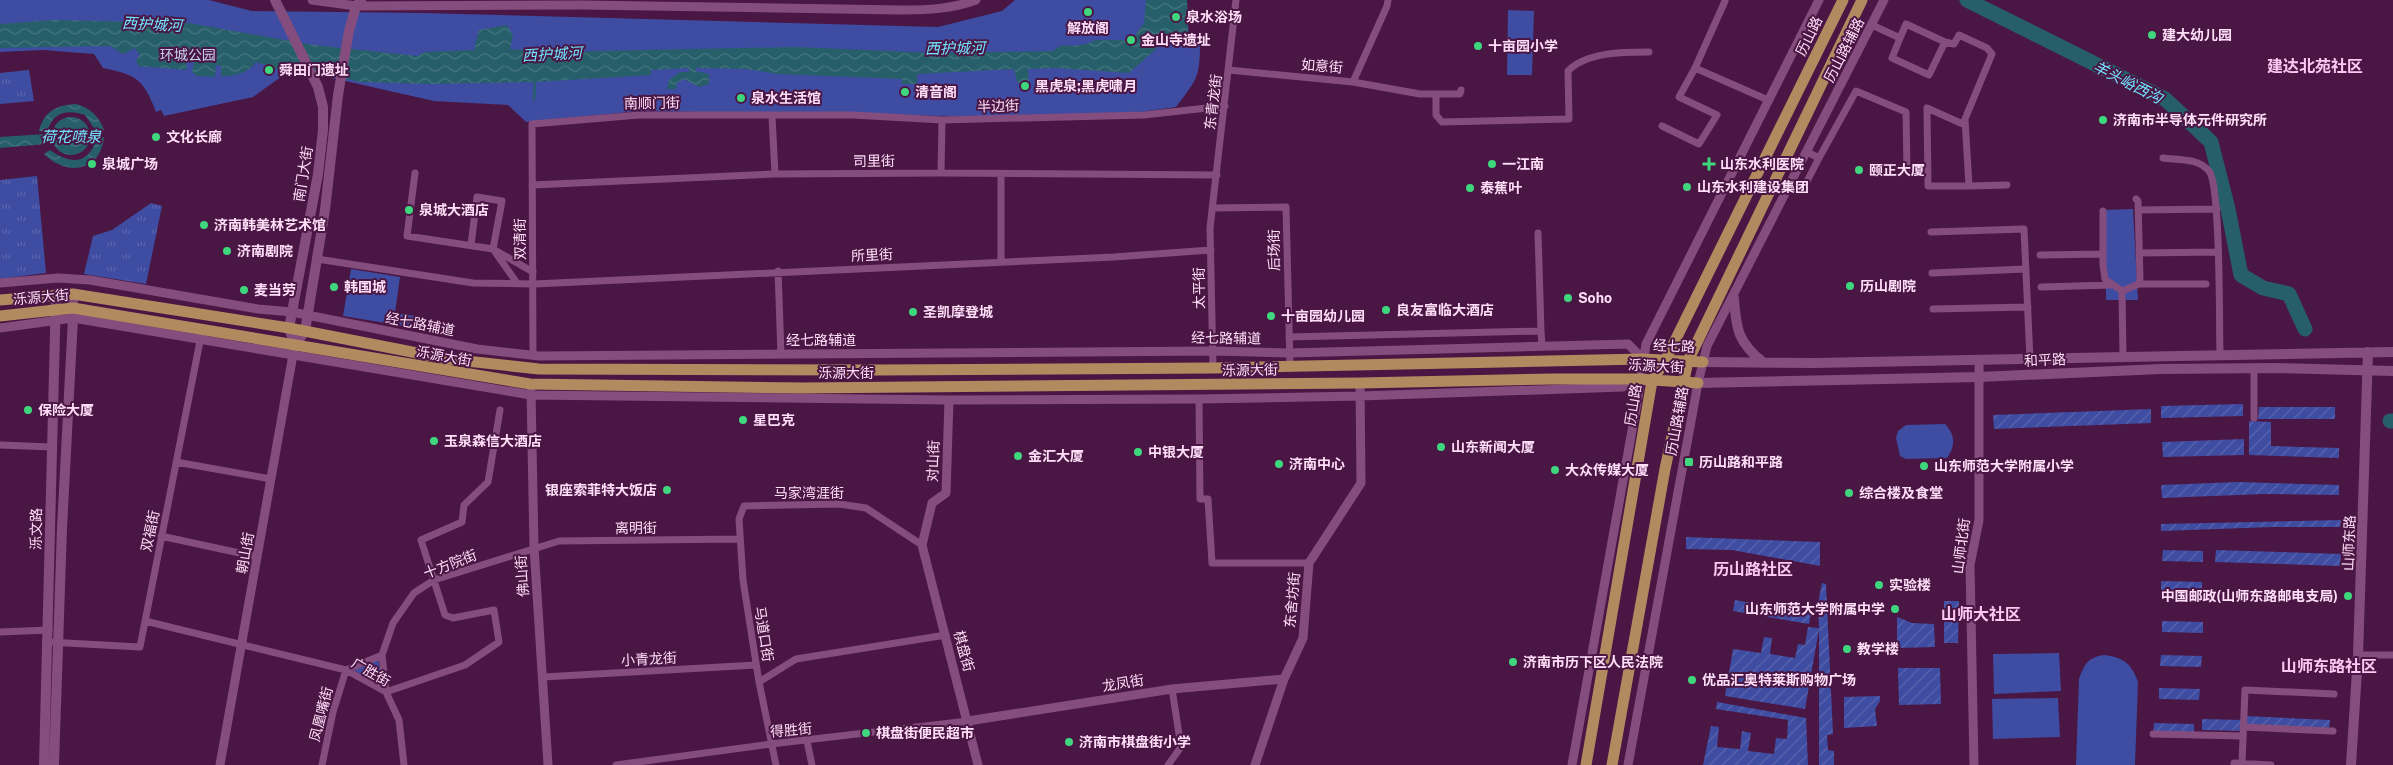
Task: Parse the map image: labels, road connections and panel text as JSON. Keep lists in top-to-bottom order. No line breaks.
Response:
{"streets":{"main road":["历山路","南门大街","泺源大街","经七路","和平路","泺文路","山师东路"],"street":["历山路辅路","如意街","东青龙街","南顺门街","半边街","司里街","双清街","后场街","所里街","太平街","经七路辅道","对山街","马家湾涯街","离明街","双福街","山师北街","朝山街","十方院街","佛山街","东舍坊街","马道口街","棋盘街","小青龙街","广胜街","龙凤街","凤凰嘴街","得胜街"]},"crossings":[["历山路","泺源大街"],["历山路","经七路"],["历山路辅路","泺源大街"],["历山路辅路","经七路"],["历山路辅路","和平路"],["如意街","东青龙街"],["东青龙街","半边街"],["东青龙街","司里街"],["东青龙街","后场街"],["东青龙街","太平街"],["南顺门街","半边街"],["南顺门街","双清街"],["司里街","双清街"],["南门大街","所里街"],["南门大街","泺源大街"],["南门大街","经七路辅道"],["南门大街","朝山街"],["双清街","所里街"],["双清街","经七路辅道"],["后场街","太平街"],["后场街","泺源大街"],["后场街","经七路辅道"],["所里街","太平街"],["太平街","泺源大街"],["太平街","经七路辅道"],["泺源大街","经七路辅道"],["泺源大街","经七路"],["泺源大街","和平路"],["泺源大街","泺文路"],["泺源大街","双福街"],["泺源大街","朝山街"],["泺源大街","佛山街"],["泺源大街","东舍坊街"],["经七路辅道","经七路"],["经七路","和平路"],["和平路","山师东路"],["和平路","山师北街"],["对山街","马家湾涯街"],["对山街","棋盘街"],["马家湾涯街","马道口街"],["马家湾涯街","棋盘街"],["离明街","十方院街"],["离明街","佛山街"],["离明街","马道口街"],["泺文路","双福街"],["双福街","广胜街"],["朝山街","广胜街"],["十方院街","佛山街"],["十方院街","广胜街"],["佛山街","小青龙街"],["东舍坊街","龙凤街"],["马道口街","小青龙街"],["马道口街","得胜街"],["棋盘街","龙凤街"],["棋盘街","得胜街"],["广胜街","凤凰嘴街"],["龙凤街","得胜街"]],"districts":["建达北苑社区","历山路社区","山师大社区","山师东路社区"],"water":["西护城河","羊头峪西沟","荷花喷泉"],"parks":["环城公园"],"places":{"other":["解放阁","泉水浴场","建大幼儿园","金山寺遗址","十亩园小学","舜田门遗址","黑虎泉;黑虎啸月","清音阁","泉水生活馆","济南市半导体元件研究所","文化长廊","泉城广场","一江南","颐正大厦","山东水利建设集团","泰蕉叶","泉城大酒店","济南韩美林艺术馆","济南剧院","历山剧院","韩国城","麦当劳","Soho","良友富临大酒店","圣凯摩登城","十亩园幼儿园","保险大厦","星巴克","玉泉森信大酒店","山东新闻大厦","中银大厦","金汇大厦","济南中心","山东师范大学附属小学","大众传媒大厦","银座索菲特大饭店","综合楼及食堂","实验楼","中国邮政(山师东路邮电支局)","山东师范大学附属中学","教学楼","济南市历下区人民法院","优品汇奥特莱斯购物广场","棋盘街便民超市","济南市棋盘街小学"],"health":["山东水利医院"],"transit":["历山路和平路"]}}
